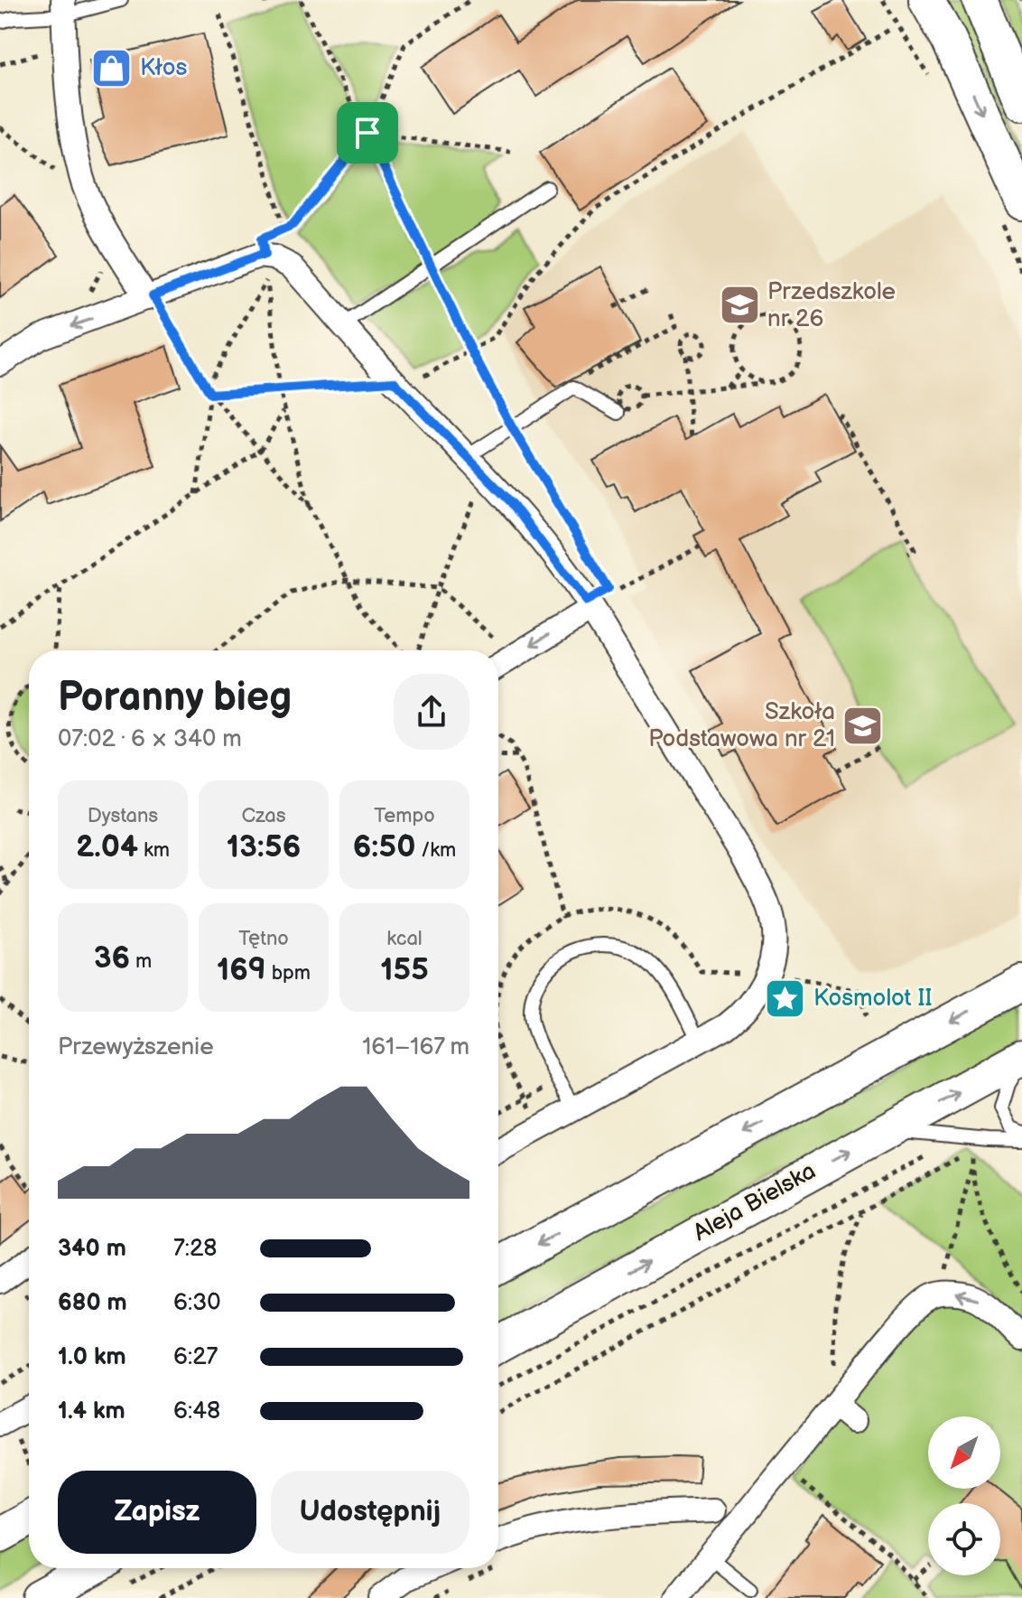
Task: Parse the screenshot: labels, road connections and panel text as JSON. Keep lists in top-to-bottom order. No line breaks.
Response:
{"streets":{"main road":["Aleja Bielska"]},"places":{"shop":["Kłos"],"school or university":["Przedszkole nr 26","Szkoła Podstawowa nr 21"],"place":["Kosmolot II"]},"north":"bottom left","page":{"heading":["Poranny bieg","07:02 · 6 × 340 m"],"stats":[["Dystans","2.04 km"],["Czas","13:56"],["Tempo","6:50 /km"],["36 m"],["Tętno","169 bpm"],["kcal","155"]],"chart":["Przewyższenie","161–167 m"],"list":[{"name":"340 m","note":"7:28"},{"name":"680 m","note":"6:30"},{"name":"1.0 km","note":"6:27"},{"name":"1.4 km","note":"6:48"}],"buttons":["Zapisz","Udostępnij"]}}
